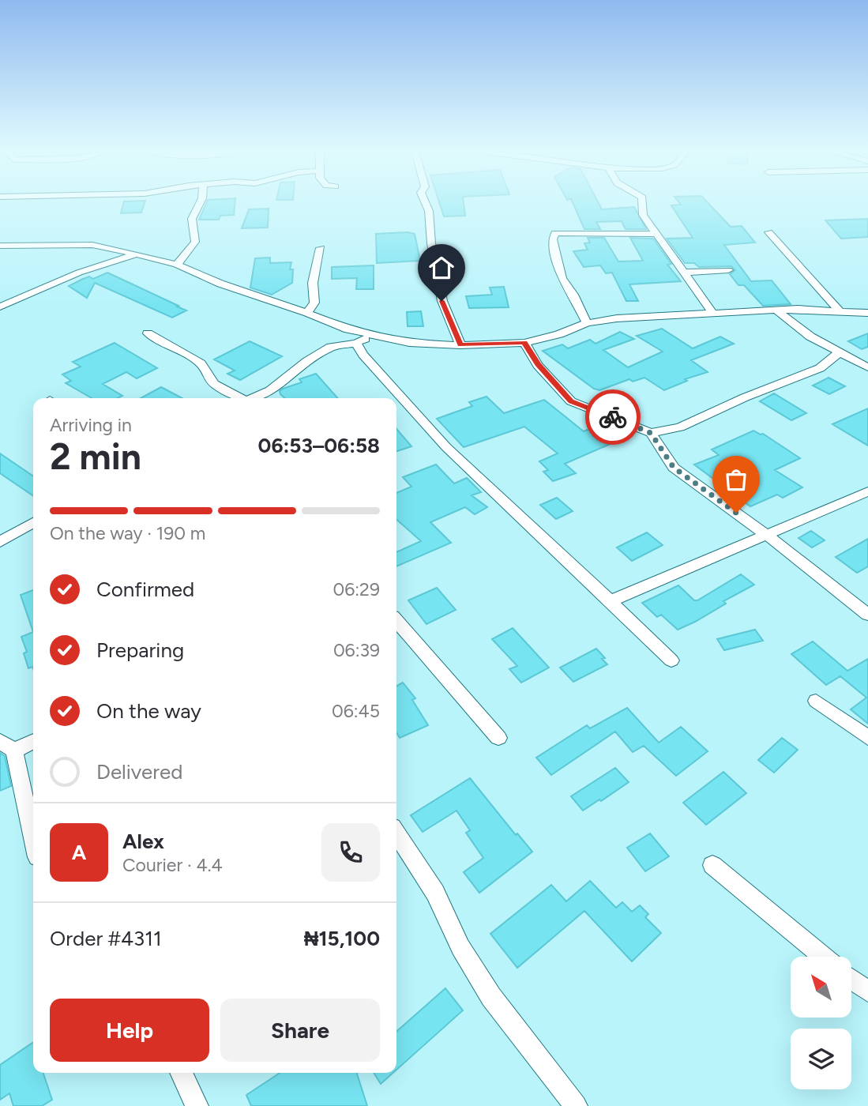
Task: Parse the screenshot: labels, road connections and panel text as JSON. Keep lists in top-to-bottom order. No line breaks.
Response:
{"north":"top left","page":{"heading":["2 min","Arriving in","06:53–06:58"],"panel":["Alex","Courier · 4.4","Order #4311","₦15,100"],"bar":"On the way · 190 m","list":[["Confirmed","06:29"],["Preparing","06:39"],["On the way","06:45"],"Delivered"],"round":"A","buttons":["Help","Share"]}}
